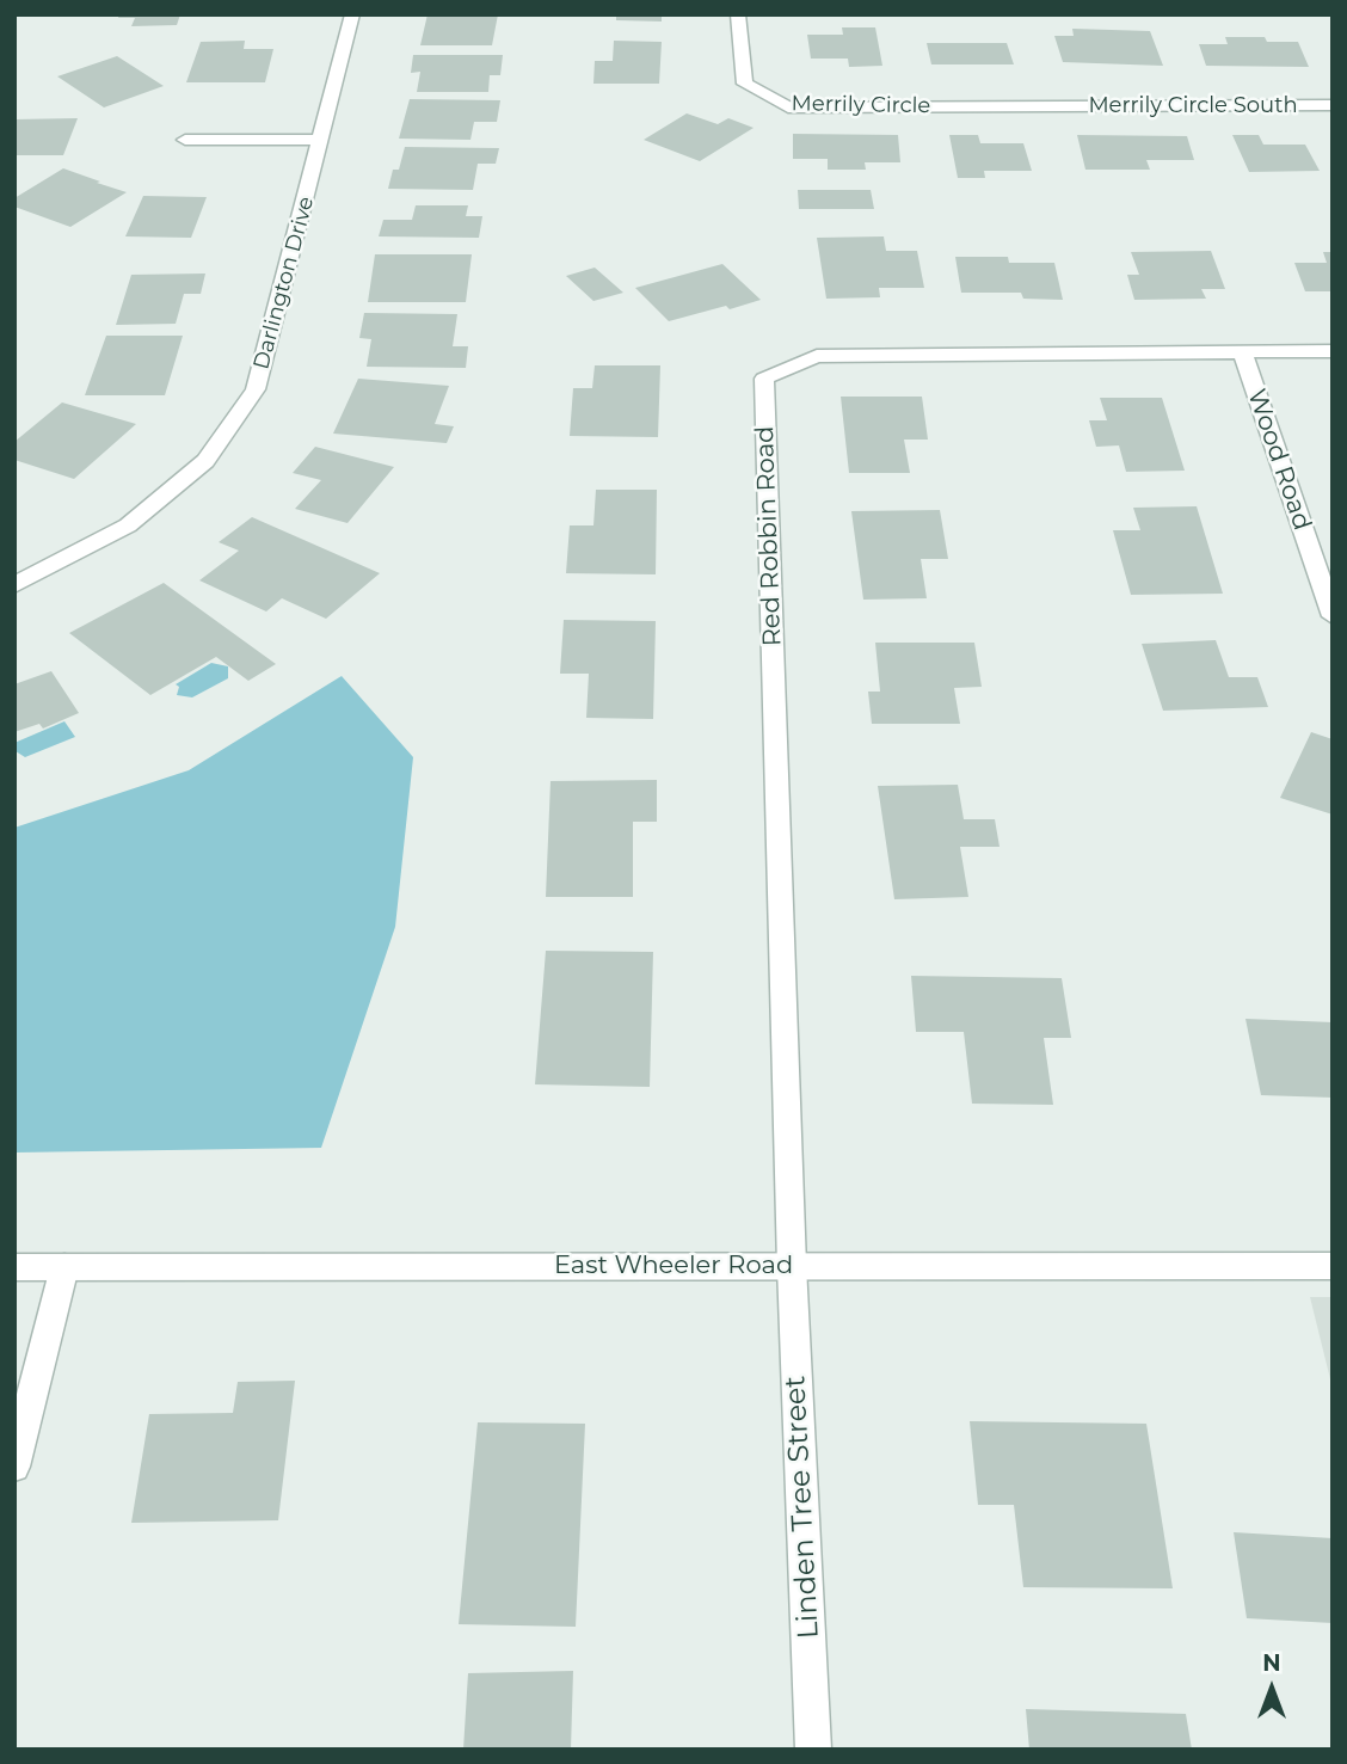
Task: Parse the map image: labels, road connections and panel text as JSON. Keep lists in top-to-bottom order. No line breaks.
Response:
{"streets":{"street":["Merrily Circle","Merrily Circle South","Darlington Drive","Wood Road","Red Robbin Road","East Wheeler Road","Linden Tree Street"]},"crossings":[["Merrily Circle","Merrily Circle South"],["Wood Road","Red Robbin Road"],["Red Robbin Road","East Wheeler Road"],["Red Robbin Road","Linden Tree Street"],["East Wheeler Road","Linden Tree Street"]],"north":"top"}
